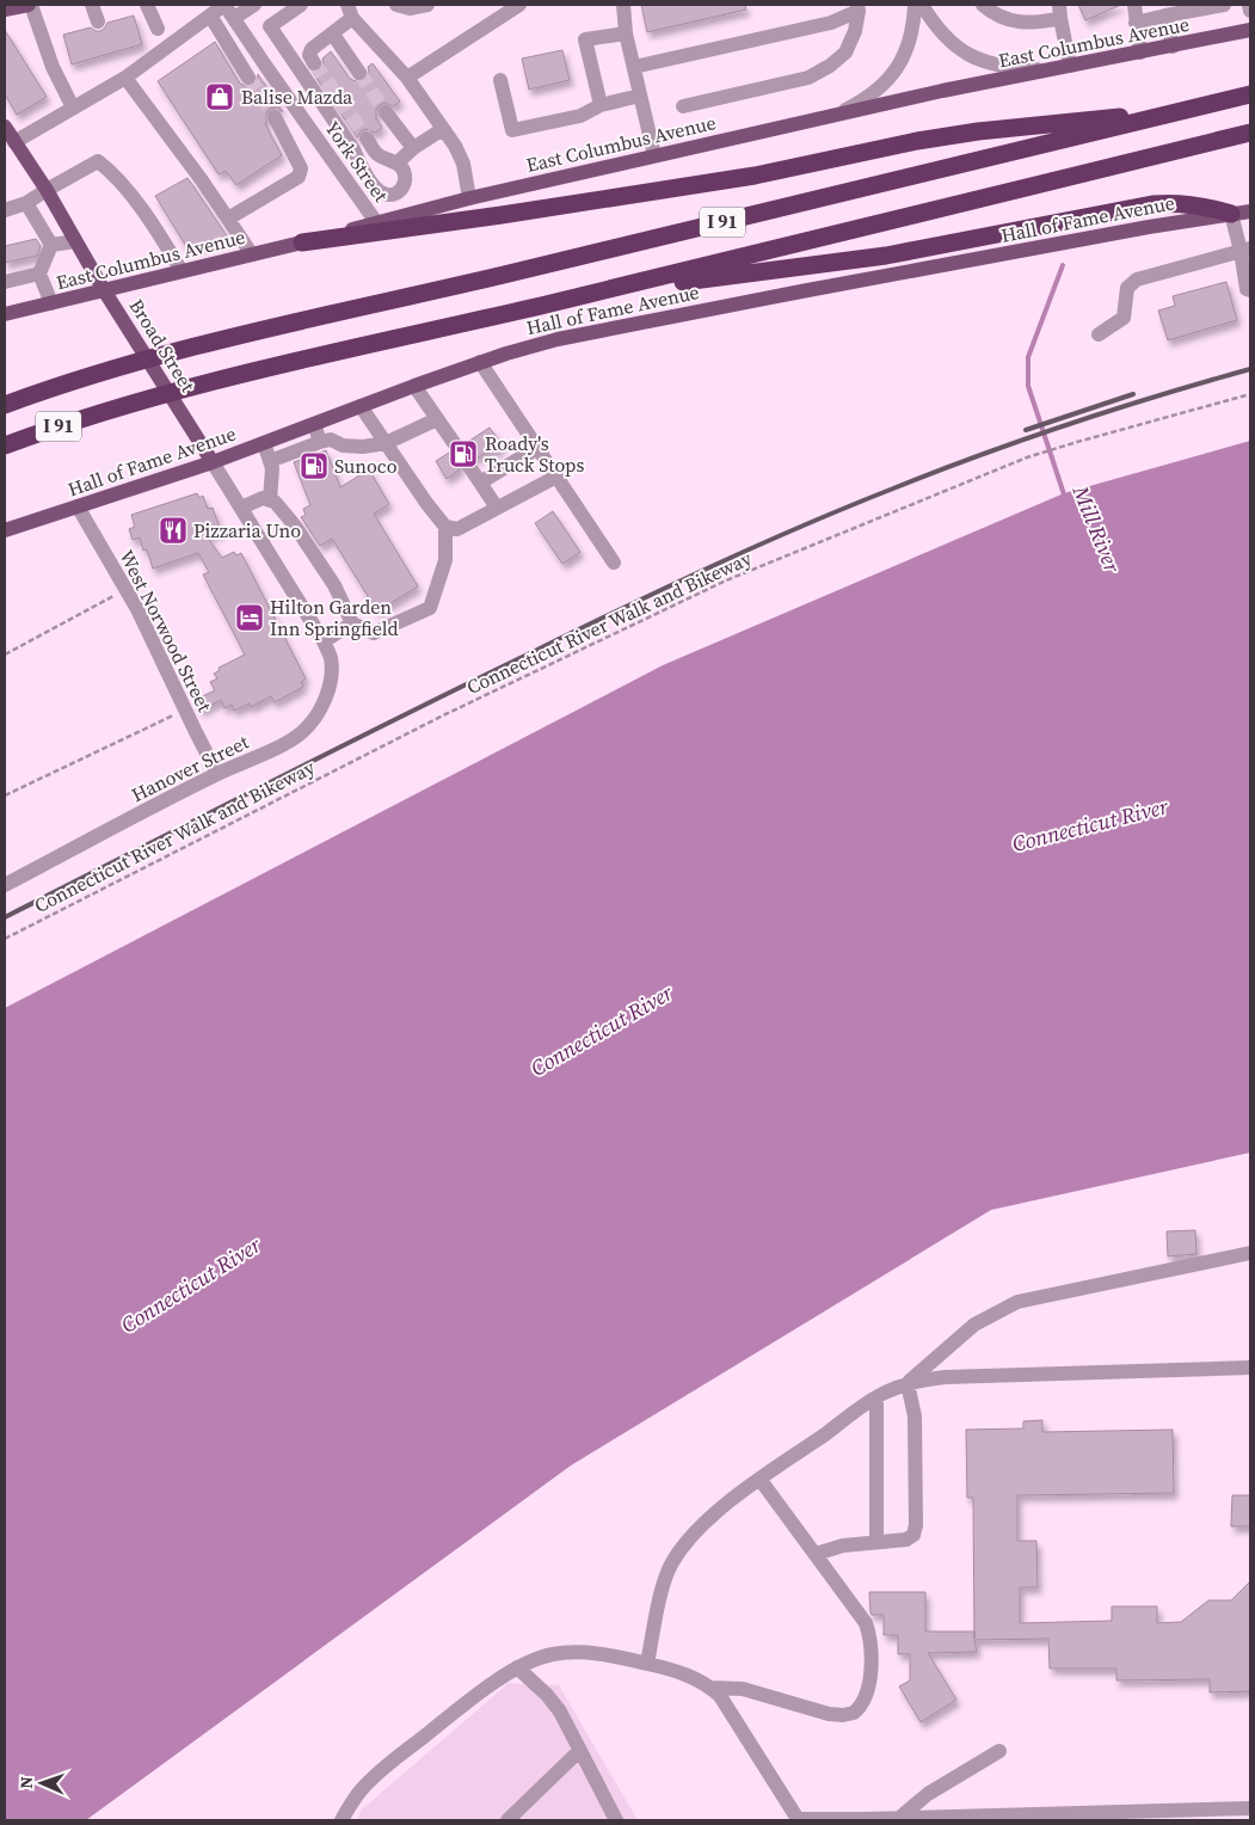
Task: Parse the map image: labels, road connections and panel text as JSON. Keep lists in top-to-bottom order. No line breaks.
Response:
{"streets":{"highway":["I 91"],"main road":["East Columbus Avenue","Hall of Fame Avenue","Broad Street"],"street":["York Street","West Norwood Street","Hanover Street"],"path":["Connecticut River Walk and Bikeway"]},"crossings":[["East Columbus Avenue","York Street"],["East Columbus Avenue","Broad Street"],["Hall of Fame Avenue","Broad Street"],["Hall of Fame Avenue","West Norwood Street"],["Hall of Fame Avenue","Hanover Street"],["Broad Street","Hanover Street"],["West Norwood Street","Hanover Street"]],"water":["Mill River","Connecticut River"],"places":{"shop":["Balise Mazda"],"fuel station":["Roady's Truck Stops","Sunoco"],"restaurant":["Pizzaria Uno"],"hotel":["Hilton Garden Inn Springfield"]},"north":"left"}
